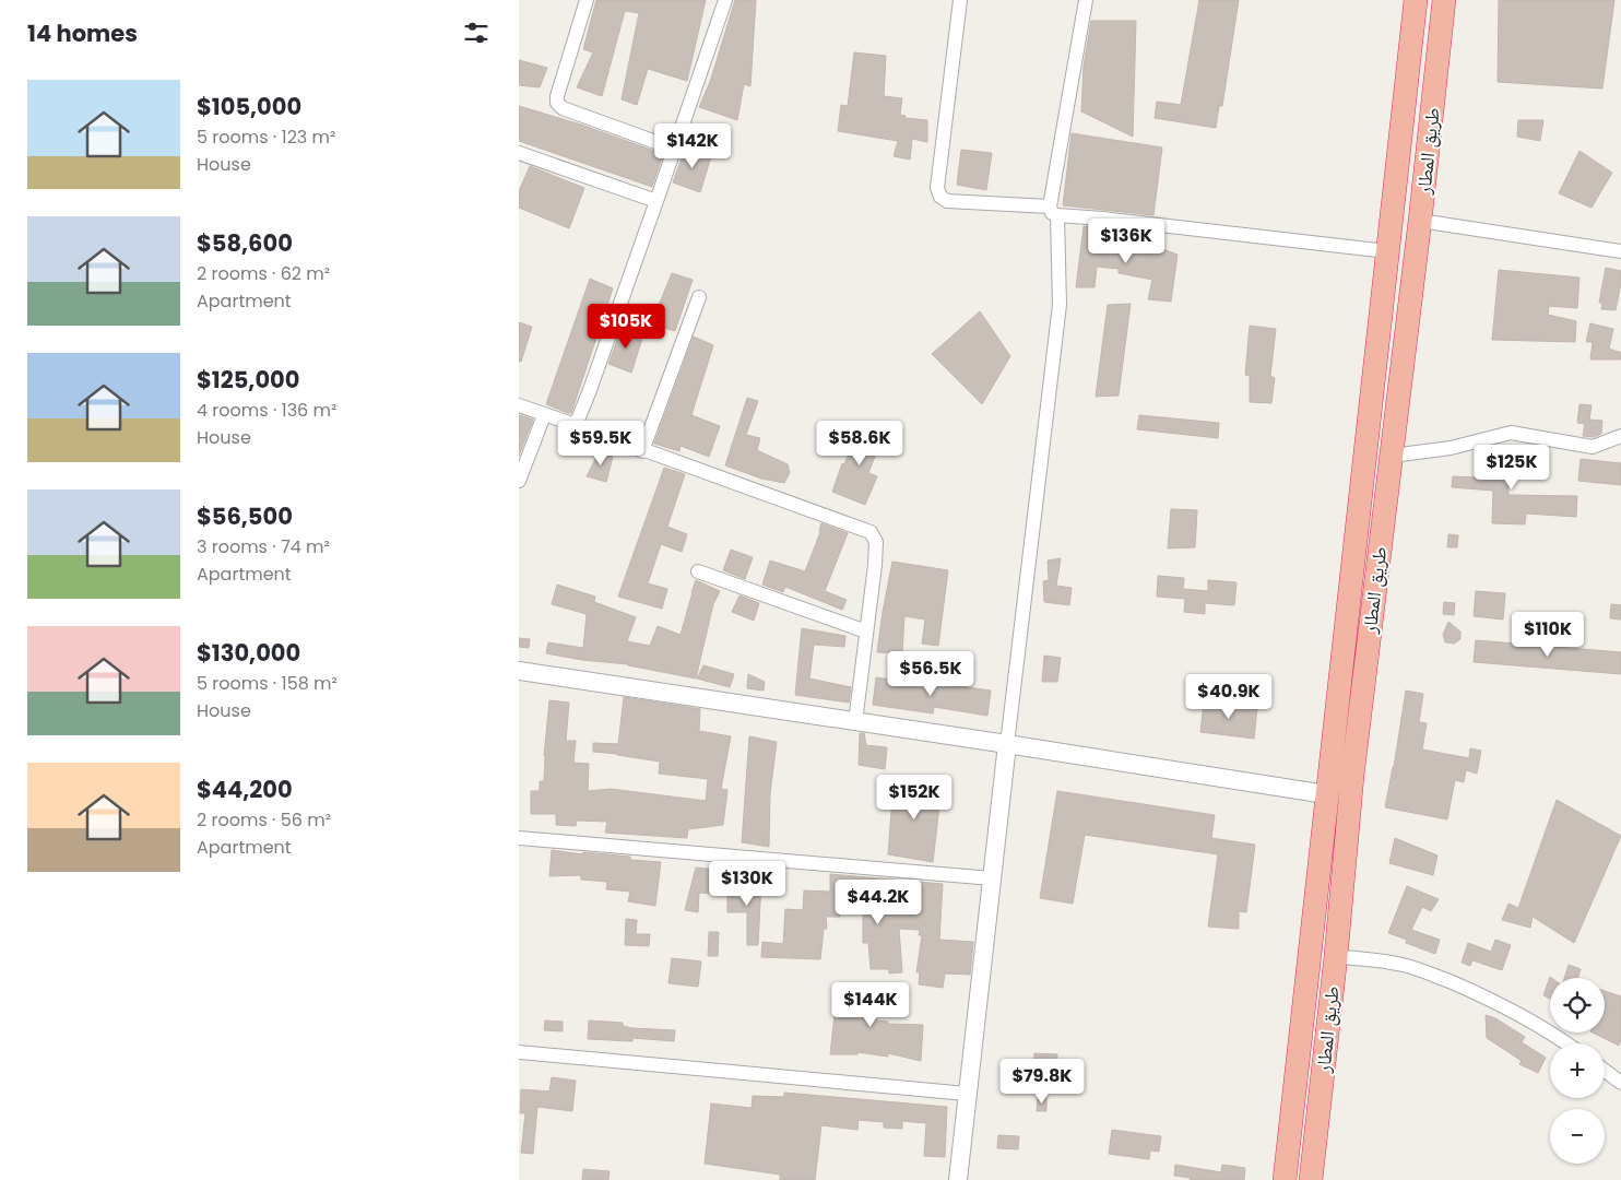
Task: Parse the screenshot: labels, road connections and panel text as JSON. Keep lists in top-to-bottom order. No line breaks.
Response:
{"streets":{"highway":["طريق المطار"]},"page":{"heading":"14 homes","list":[{"name":"$105,000","note":"5 rooms · 123 m² · House"},{"name":"$58,600","note":"2 rooms · 62 m² · Apartment"},{"name":"$125,000","note":"4 rooms · 136 m² · House"},{"name":"$56,500","note":"3 rooms · 74 m² · Apartment"},{"name":"$130,000","note":"5 rooms · 158 m² · House"},{"name":"$44,200","note":"2 rooms · 56 m² · Apartment"}],"price":["$142K","$136K","$105K","$59.5K","$58.6K","$125K","$110K","$56.5K","$40.9K","$152K","$130K","$44.2K","$144K","$79.8K"],"map_buttons":["+","−"]}}
